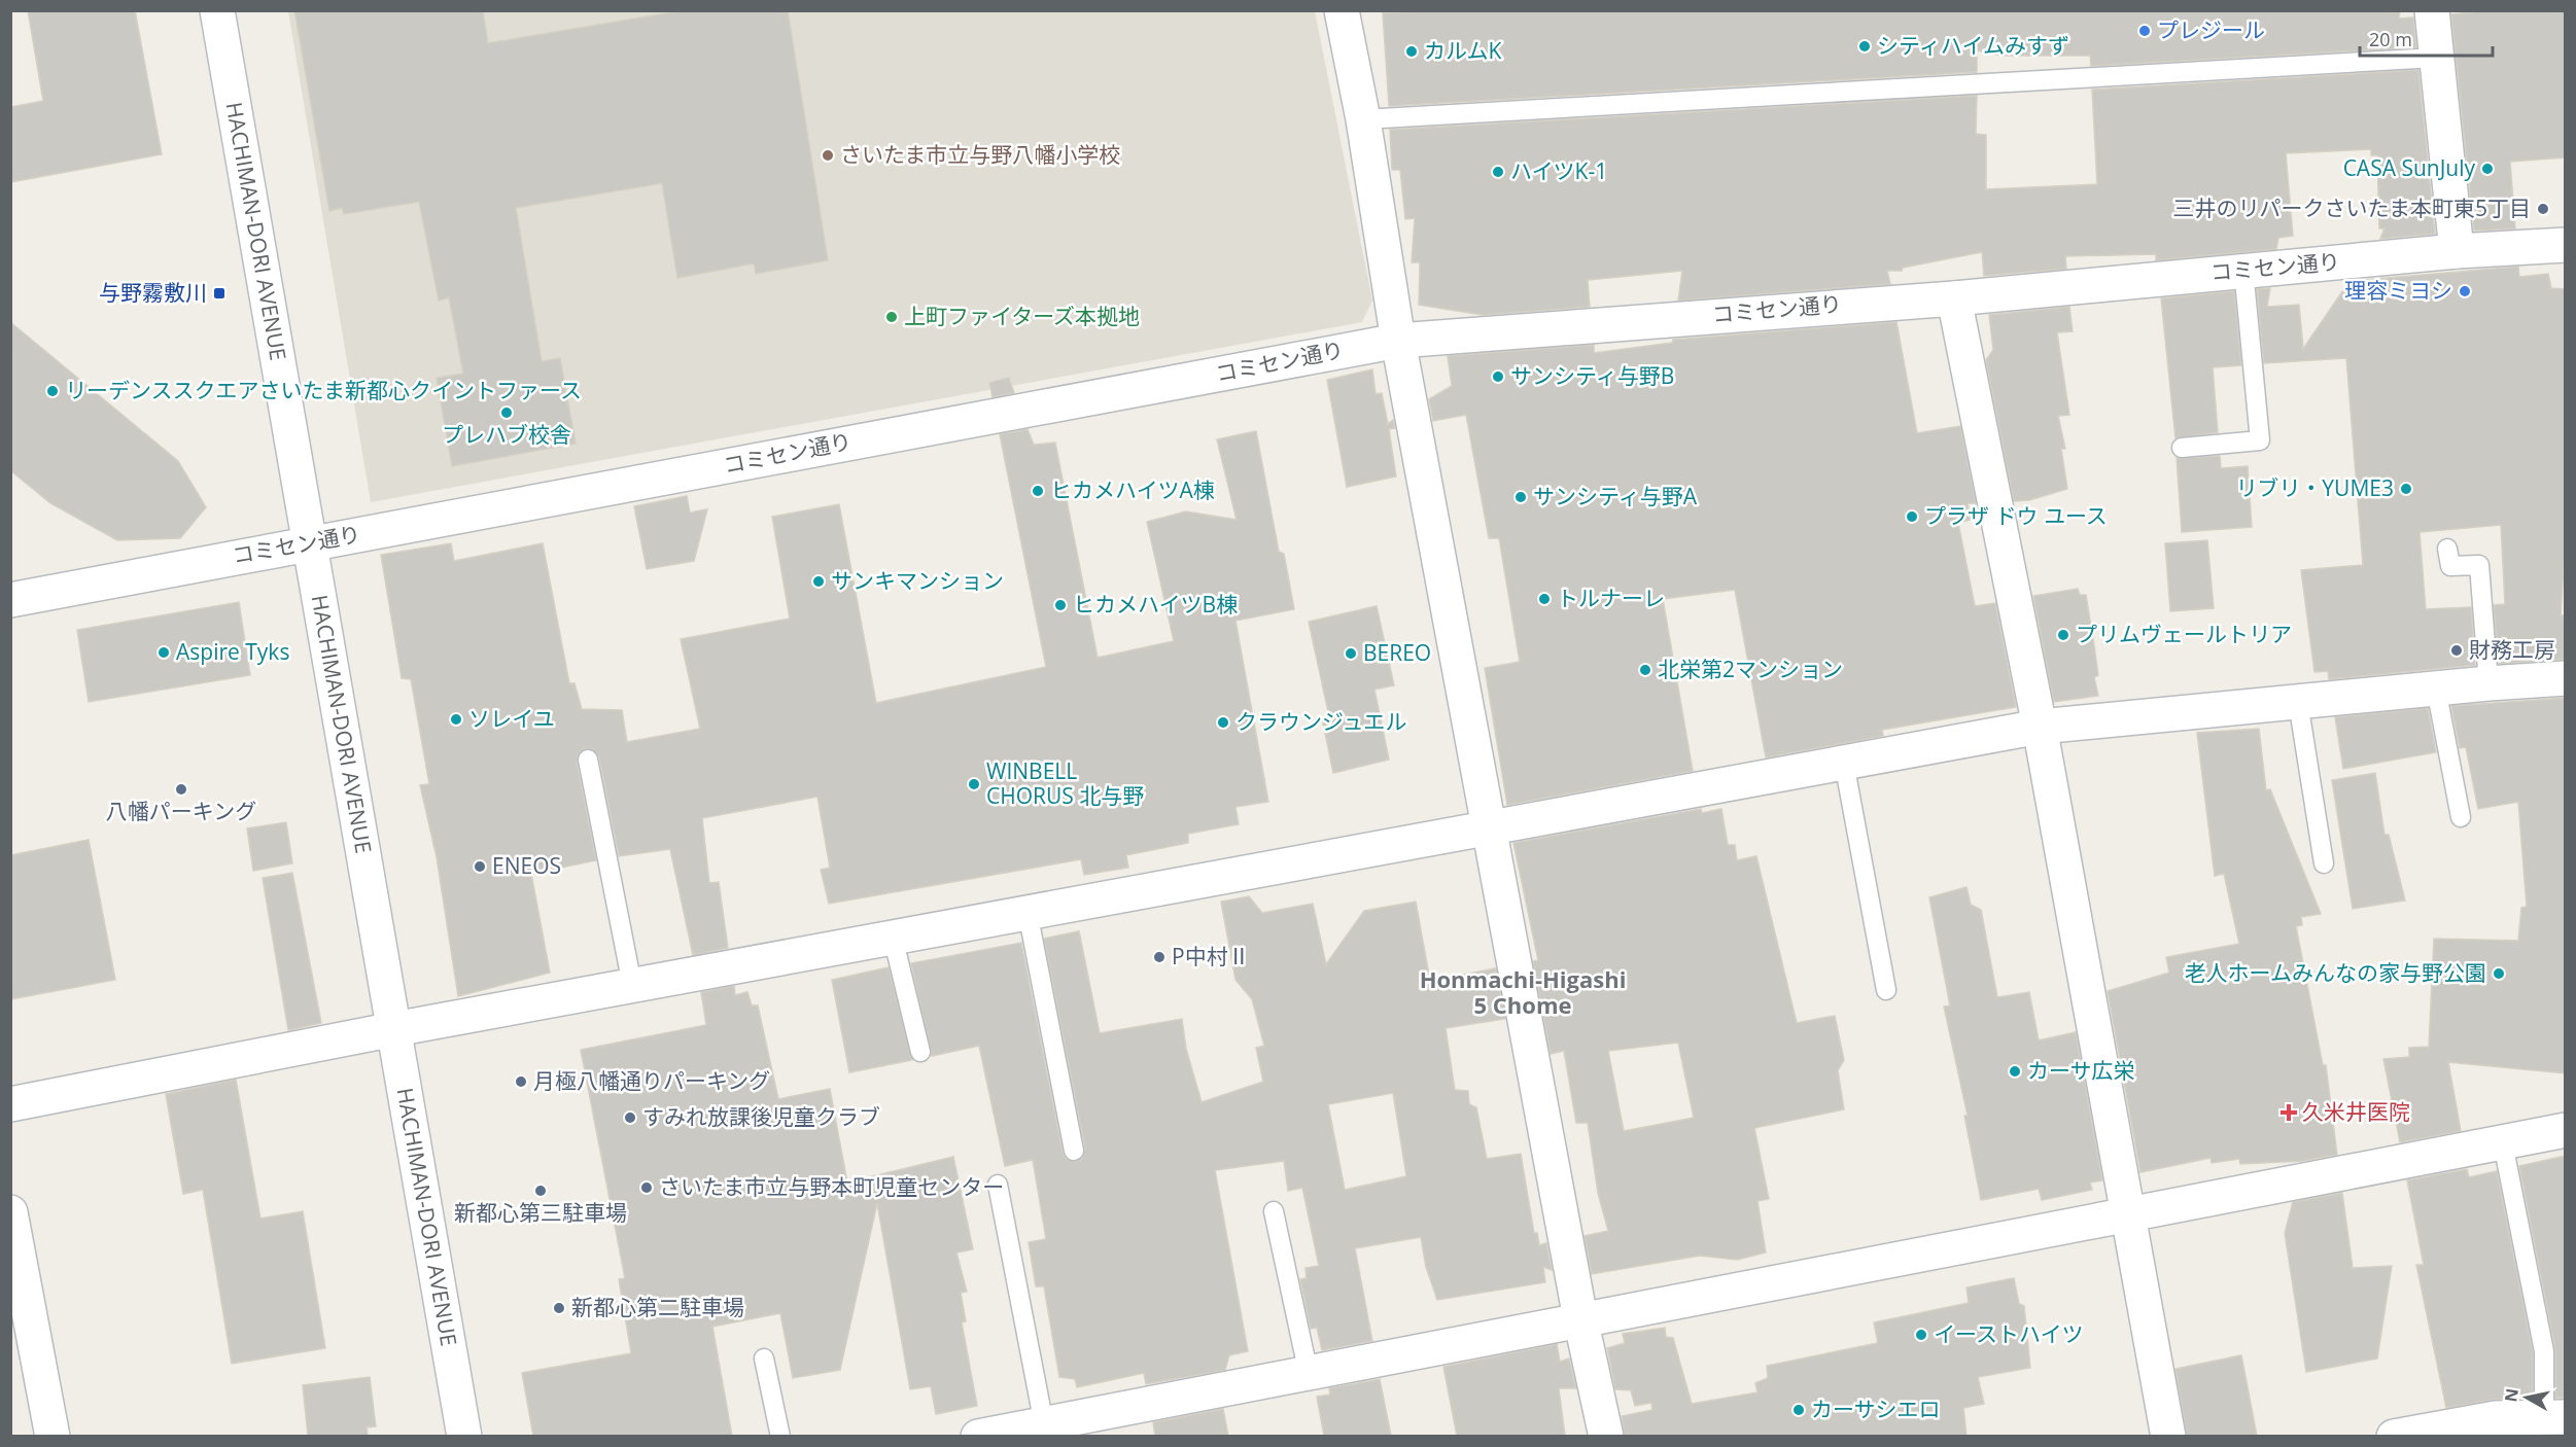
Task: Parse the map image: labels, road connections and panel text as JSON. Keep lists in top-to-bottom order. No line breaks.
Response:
{"streets":{"street":["HACHIMAN-DORI AVENUE","コミセン通り"]},"crossings":[["HACHIMAN-DORI AVENUE","コミセン通り"]],"districts":["Honmachi-Higashi 5 Chome"],"places":{"other":["プレジール","シティハイムみすず","カルムK","さいたま市立与野八幡小学校","CASA SunJuly","ハイツK-1","三井のリパークさいたま本町東5丁目","理容ミヨシ","上町ファイターズ本拠地","サンシティ与野B","リーデンススクエアさいたま新都心クイントファース","プレハブ校舎","リブリ・YUME3","ヒカメハイツA棟","サンシティ与野A","プラザ ドウ ユース","サンキマンション","トルナーレ","ヒカメハイツB棟","プリムヴェールトリア","財務工房","Aspire Tyks","BEREO","北栄第2マンション","ソレイユ","クラウンジュエル","WINBELL CHORUS 北与野","八幡パーキング","ENEOS","P中村Ⅱ","老人ホームみんなの家与野公園","カーサ広栄","月極八幡通りパーキング","すみれ放課後児童クラブ","さいたま市立与野本町児童センター","新都心第三駐車場","新都心第二駐車場","イーストハイツ","カーサシエロ"],"transit":["与野霧敷川"],"health":["久米井医院"]},"scale_bar":"20 m","north":"left"}
